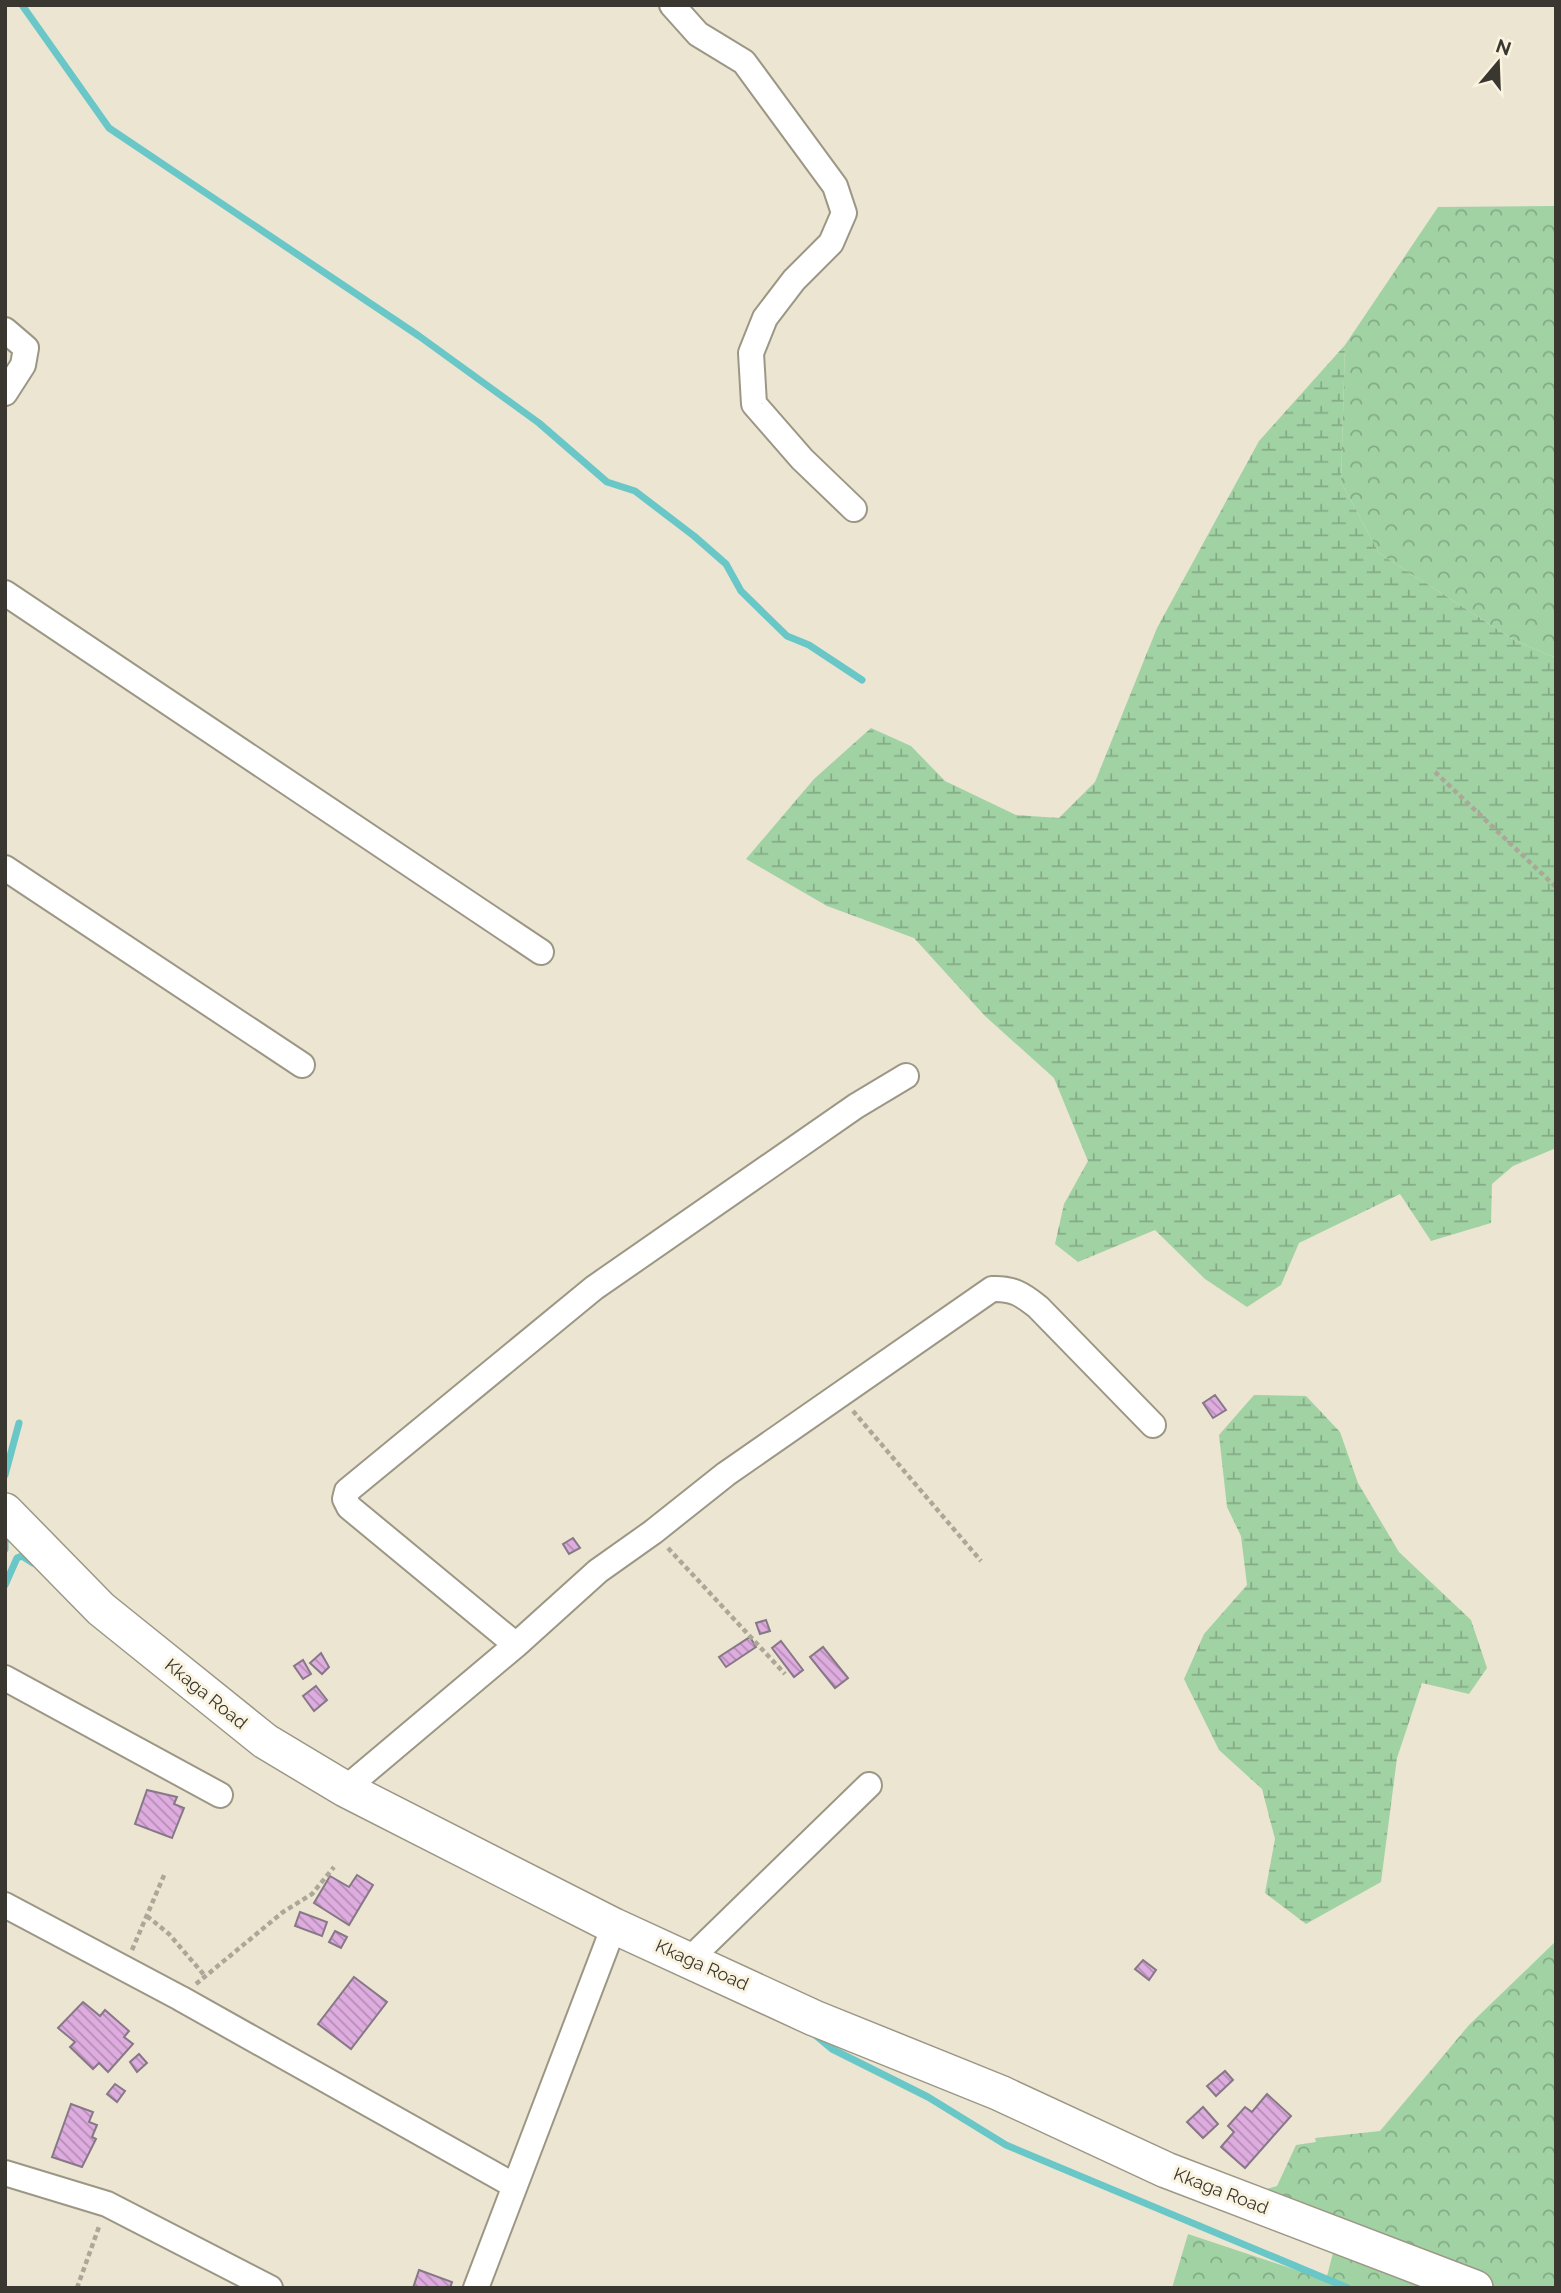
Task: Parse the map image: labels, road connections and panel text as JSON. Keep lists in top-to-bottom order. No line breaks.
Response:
{"streets":{"street":["Kkaga Road"]},"north":"top"}
